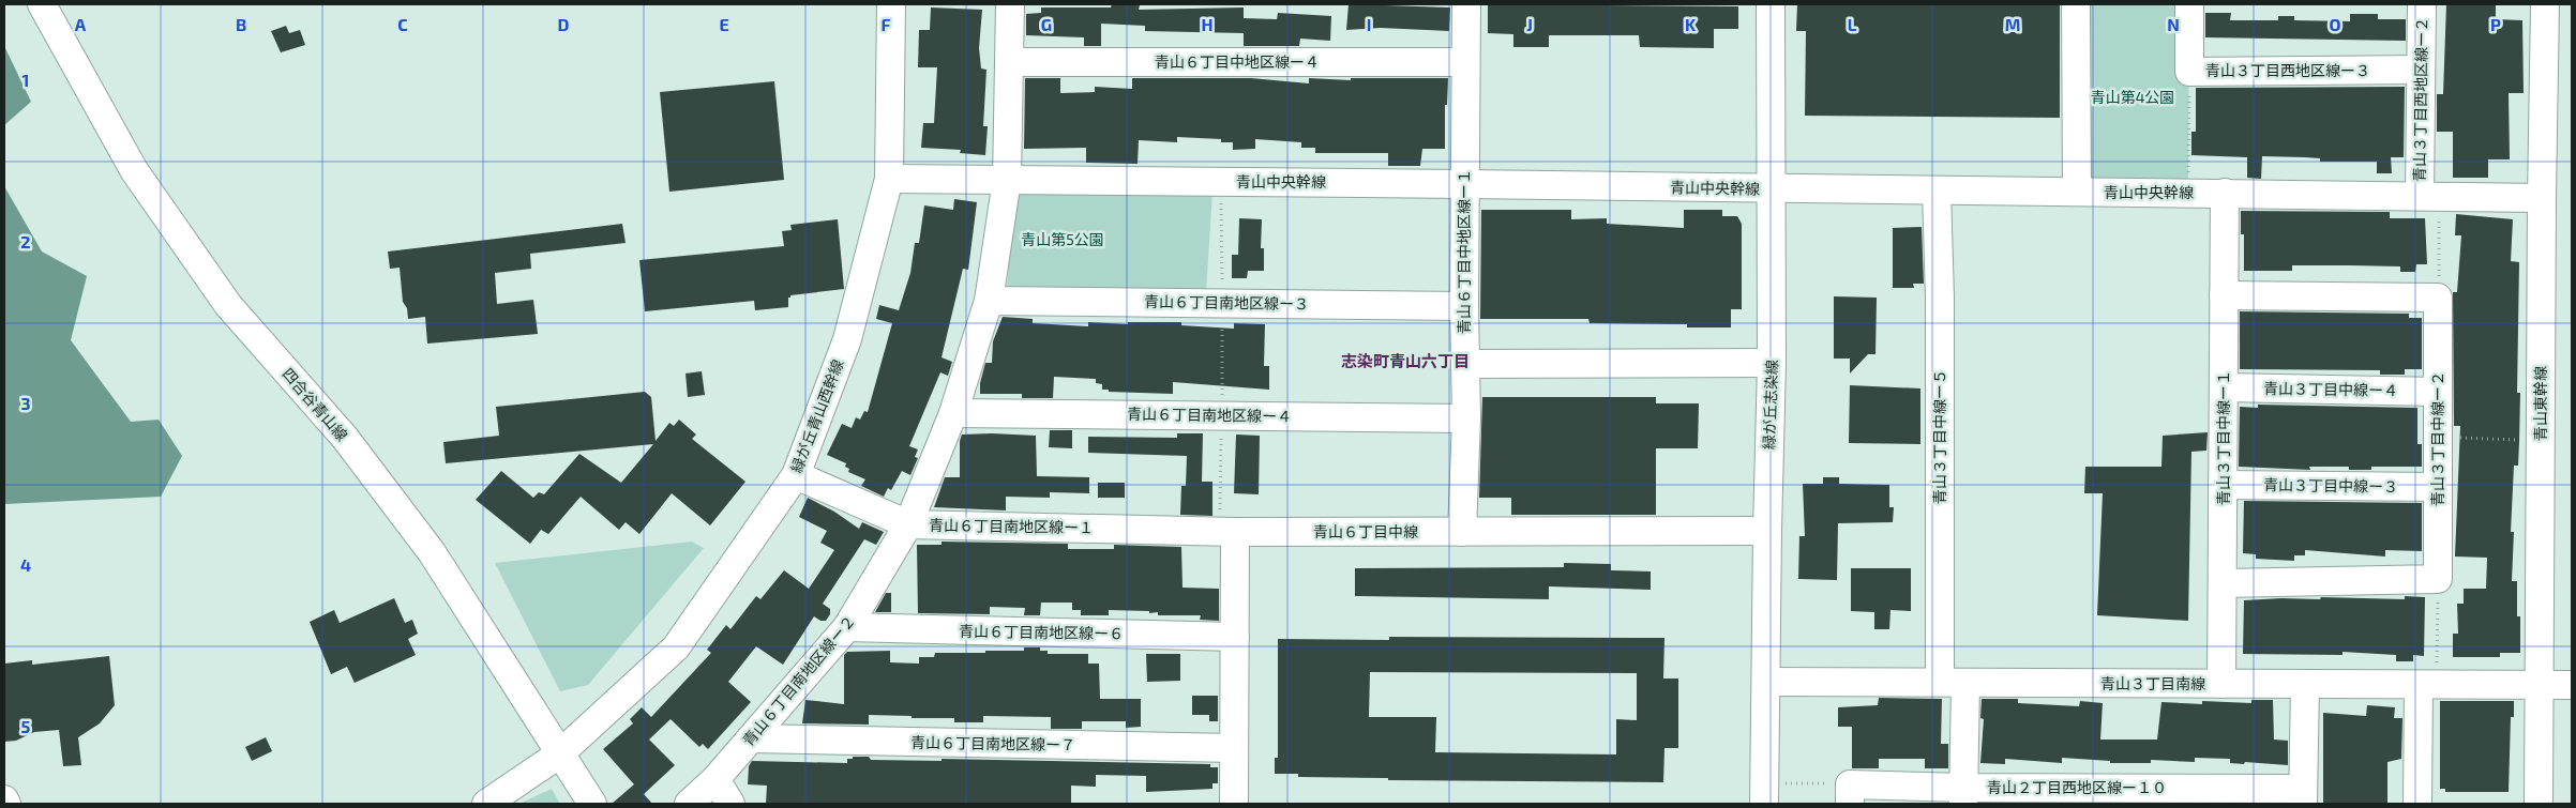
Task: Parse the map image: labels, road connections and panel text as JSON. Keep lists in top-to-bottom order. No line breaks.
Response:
{"streets":{"street":["青山６丁目中地区線ー４","青山３丁目西地区線ー３","青山３丁目西地区線ー２","青山中央幹線","青山６丁目中地区線ー１","青山６丁目南地区線ー３","青山３丁目中線ー４","青山東幹線","四合谷青山線","緑が丘志染線","青山６丁目南地区線ー４","緑が丘青山西幹線","青山３丁目中線ー５","青山３丁目中線ー１","青山３丁目中線ー２","青山３丁目中線ー３","青山６丁目南地区線ー１","青山６丁目中線","青山６丁目南地区線ー６","青山６丁目南地区線ー２","青山３丁目南線","青山６丁目南地区線ー７","青山２丁目西地区線ー１０"]},"crossings":[["青山６丁目中地区線ー４","青山６丁目中地区線ー１"],["青山６丁目中地区線ー４","青山６丁目南地区線ー２"],["青山３丁目西地区線ー３","青山３丁目西地区線ー２"],["青山３丁目西地区線ー２","青山中央幹線"],["青山中央幹線","青山６丁目中地区線ー１"],["青山中央幹線","青山東幹線"],["青山中央幹線","緑が丘志染線"],["青山中央幹線","緑が丘青山西幹線"],["青山中央幹線","青山３丁目中線ー５"],["青山中央幹線","青山３丁目中線ー１"],["青山中央幹線","青山６丁目南地区線ー２"],["青山６丁目中地区線ー１","青山６丁目南地区線ー３"],["青山６丁目中地区線ー１","青山６丁目南地区線ー４"],["青山６丁目中地区線ー１","青山６丁目中線"],["青山６丁目南地区線ー３","青山６丁目南地区線ー２"],["青山３丁目中線ー４","青山３丁目中線ー１"],["青山３丁目中線ー４","青山３丁目中線ー２"],["青山東幹線","青山３丁目南線"],["四合谷青山線","緑が丘青山西幹線"],["緑が丘志染線","青山６丁目中線"],["緑が丘志染線","青山３丁目南線"],["青山６丁目南地区線ー４","青山６丁目南地区線ー２"],["緑が丘青山西幹線","青山６丁目南地区線ー１"],["青山３丁目中線ー５","青山３丁目南線"],["青山３丁目中線ー５","青山２丁目西地区線ー１０"],["青山３丁目中線ー１","青山３丁目中線ー３"],["青山３丁目中線ー１","青山３丁目南線"],["青山３丁目中線ー２","青山３丁目中線ー３"],["青山６丁目南地区線ー１","青山６丁目中線"],["青山６丁目南地区線ー１","青山６丁目南地区線ー２"],["青山６丁目南地区線ー６","青山６丁目南地区線ー２"],["青山６丁目南地区線ー２","青山６丁目南地区線ー７"]],"districts":["志染町青山六丁目"],"parks":["青山第4公園","青山第5公園"],"grid":{"columns":["A","B","C","D","E","F","G","H","I","J","K","L","M","N","O","P"],"rows":["1","2","3","4","5"]}}
